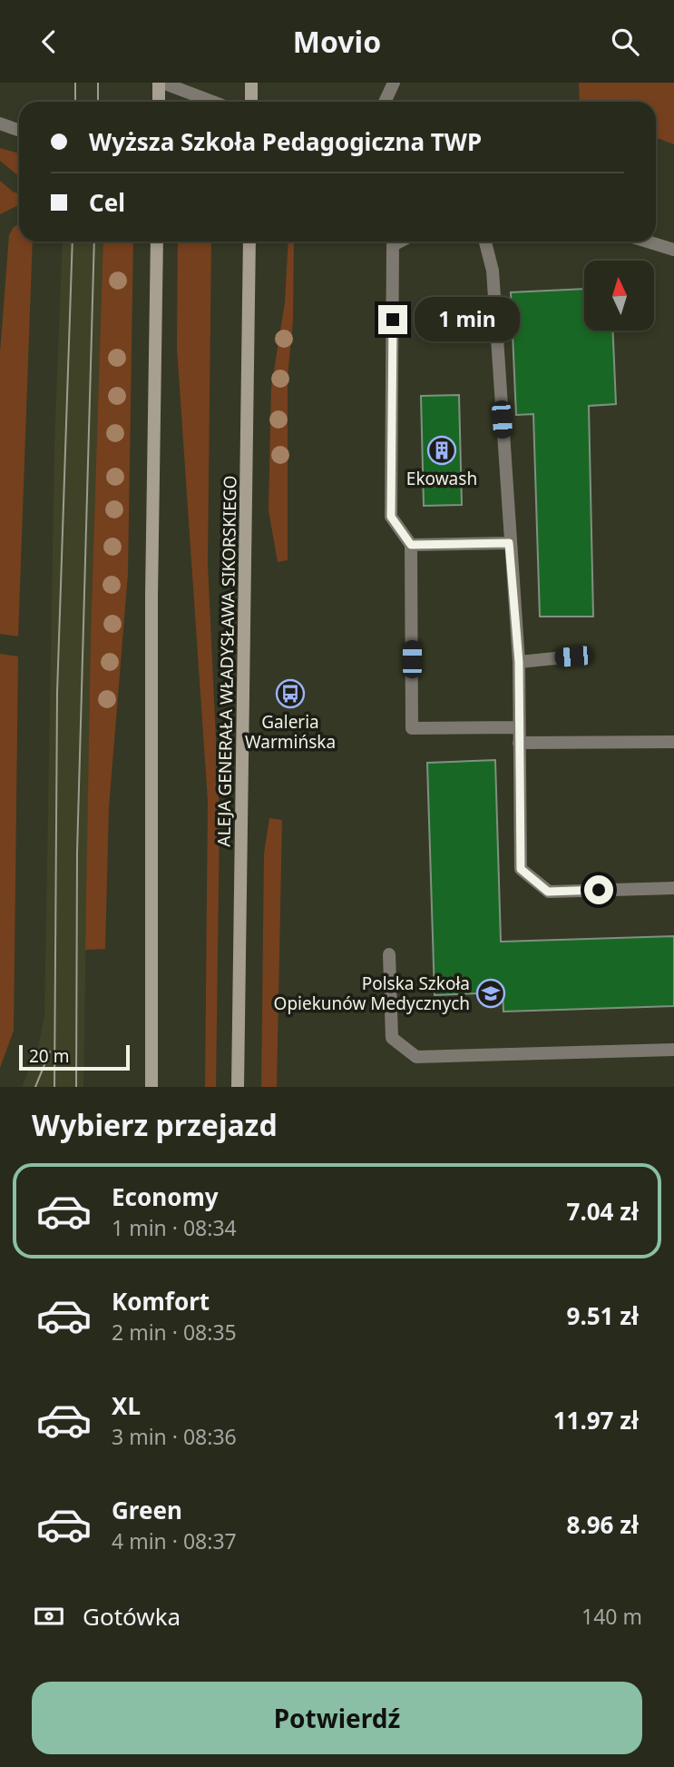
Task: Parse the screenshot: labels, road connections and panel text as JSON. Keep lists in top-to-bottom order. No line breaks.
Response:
{"streets":{"main road":["ALEJA GENERAŁA WŁADYSŁAWA SIKORSKIEGO"]},"places":{"building":["Ekowash"],"bus stop":["Galeria Warmińska"],"school or university":["Polska Szkoła Opiekunów Medycznych"]},"scale_bar":"20 m","north":"top","page":{"header":"Movio","banner":["Wyższa Szkoła Pedagogiczna TWP","Cel"],"bubble":"1 min","scale":"20 m","heading":"Wybierz przejazd","list":[{"name":"Economy","note":"1 min · 08:34","value":"7.04 zł"},{"name":"Komfort","note":"2 min · 08:35","value":"9.51 zł"},{"name":"XL","note":"3 min · 08:36","value":"11.97 zł"},{"name":"Green","note":"4 min · 08:37","value":"8.96 zł"}],"pay":["Gotówka","140 m"],"buttons":"Potwierdź"}}
